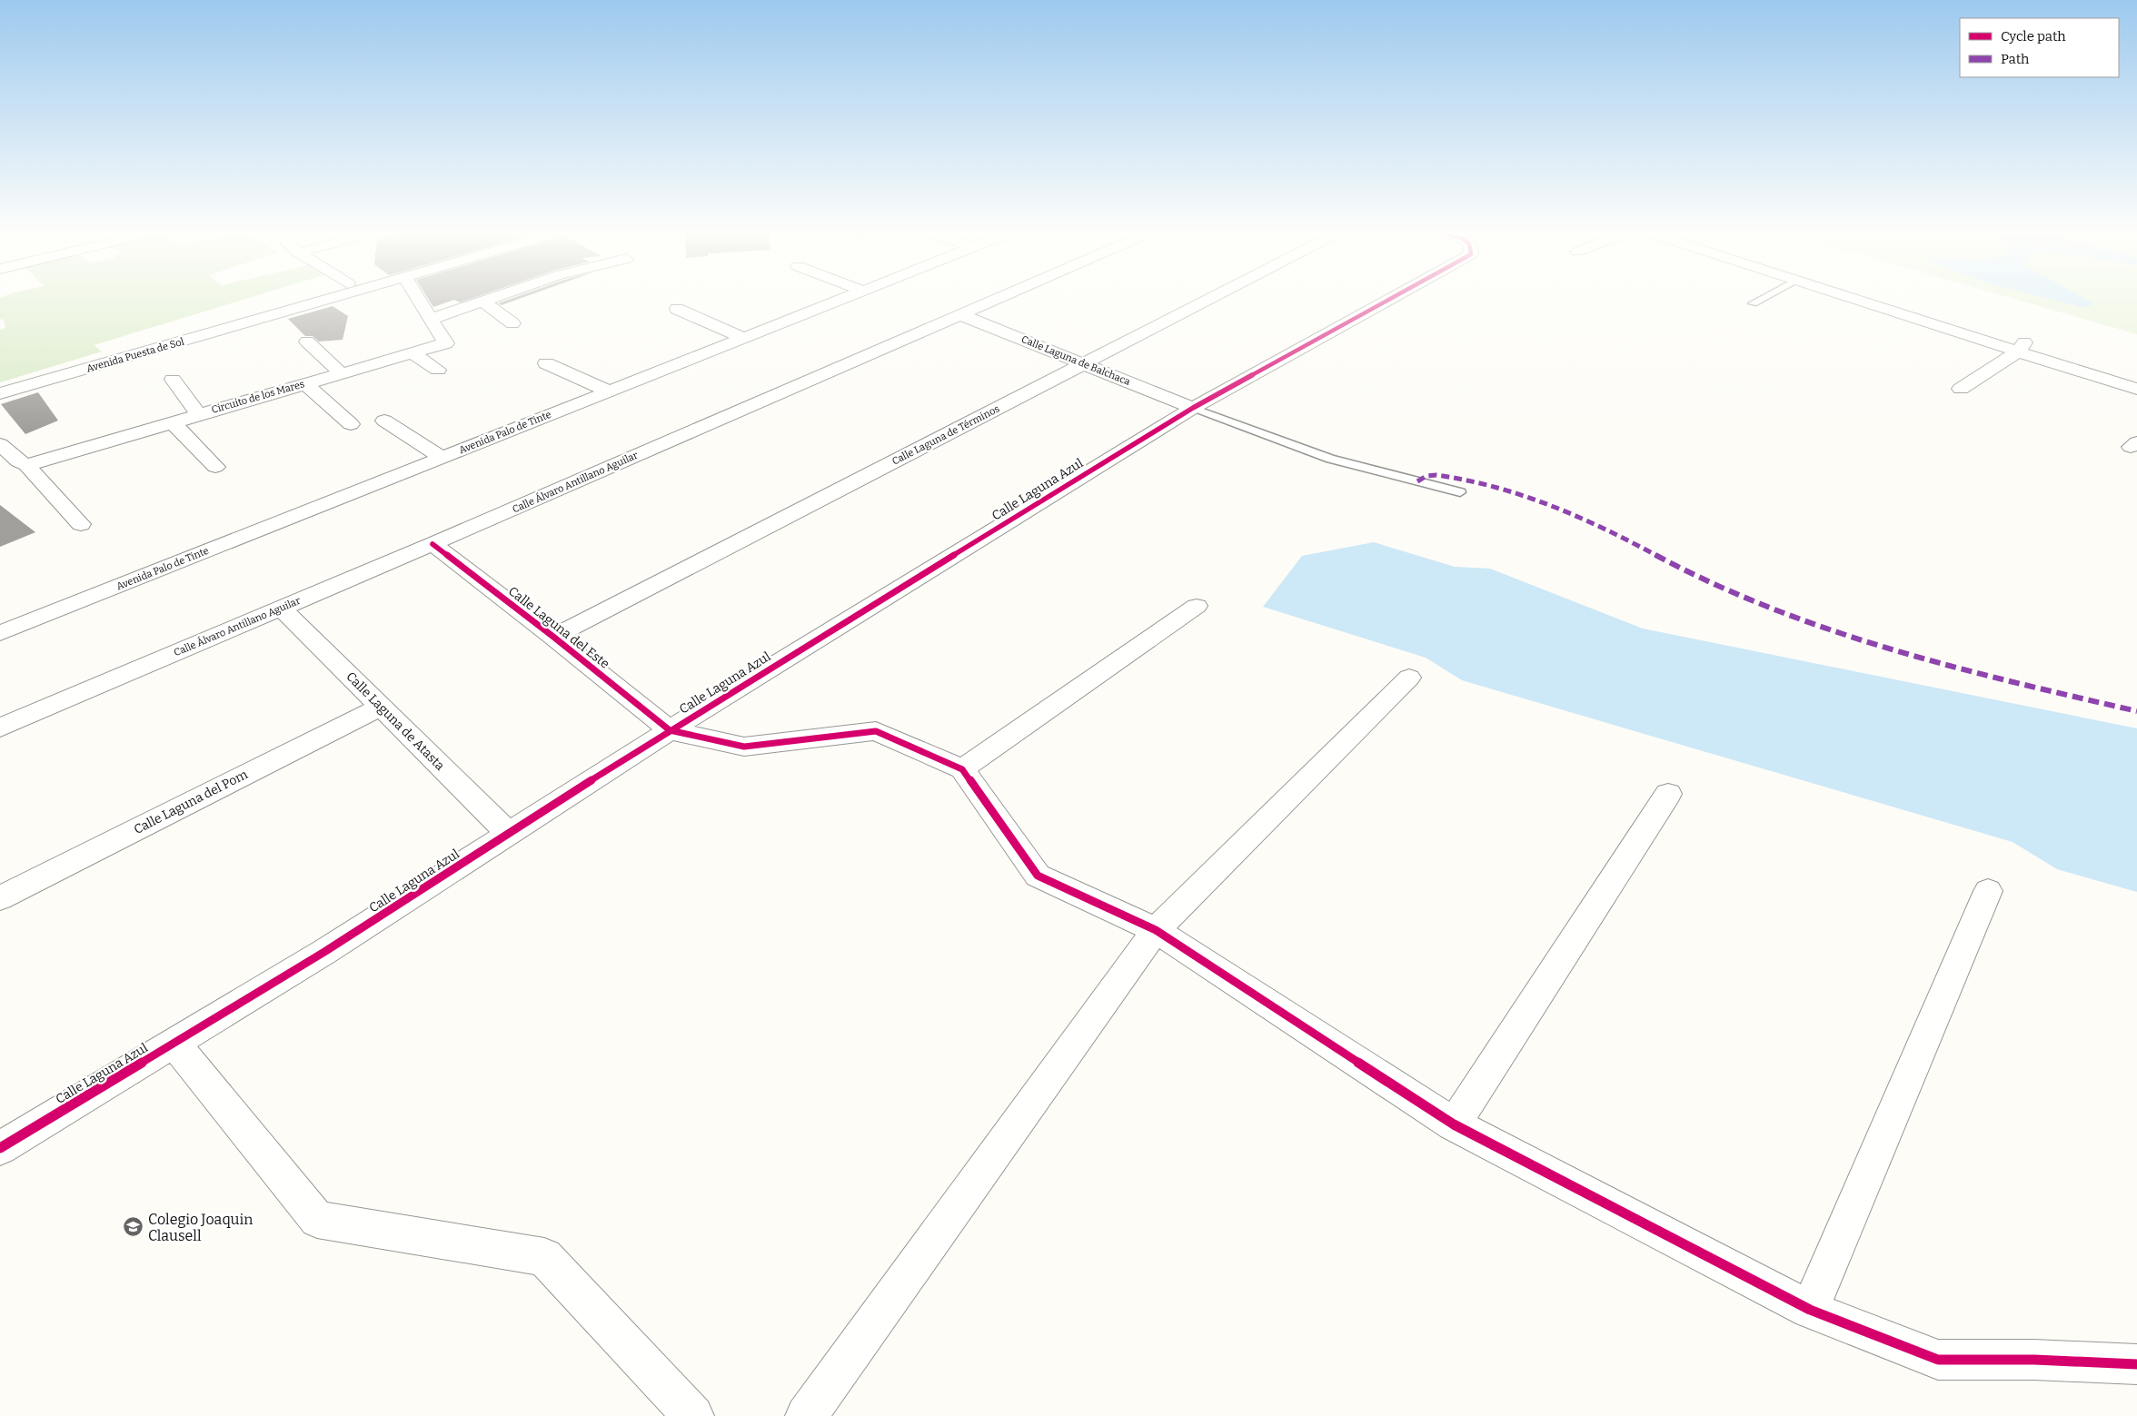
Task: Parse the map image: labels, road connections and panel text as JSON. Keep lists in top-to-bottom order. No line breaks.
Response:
{"streets":{"street":["Avenida Puesta de Sol","Calle Laguna de Balchaca","Circuito de los Mares","Avenida Palo de Tinte","Calle Laguna de Términos","Calle Álvaro Antillano Aguilar","Calle Laguna Azul","Calle Laguna del Este","Calle Laguna de Atasta","Calle Laguna del Pom"]},"crossings":[["Calle Laguna de Balchaca","Calle Laguna de Términos"],["Calle Laguna de Balchaca","Calle Álvaro Antillano Aguilar"],["Calle Laguna de Balchaca","Calle Laguna Azul"],["Calle Laguna de Términos","Calle Laguna del Este"],["Calle Álvaro Antillano Aguilar","Calle Laguna del Este"],["Calle Álvaro Antillano Aguilar","Calle Laguna de Atasta"],["Calle Laguna Azul","Calle Laguna del Este"],["Calle Laguna Azul","Calle Laguna de Atasta"],["Calle Laguna de Atasta","Calle Laguna del Pom"]],"places":{"school or university":["Colegio Joaquin Clausell"]},"legend":["Cycle path","Path"]}
